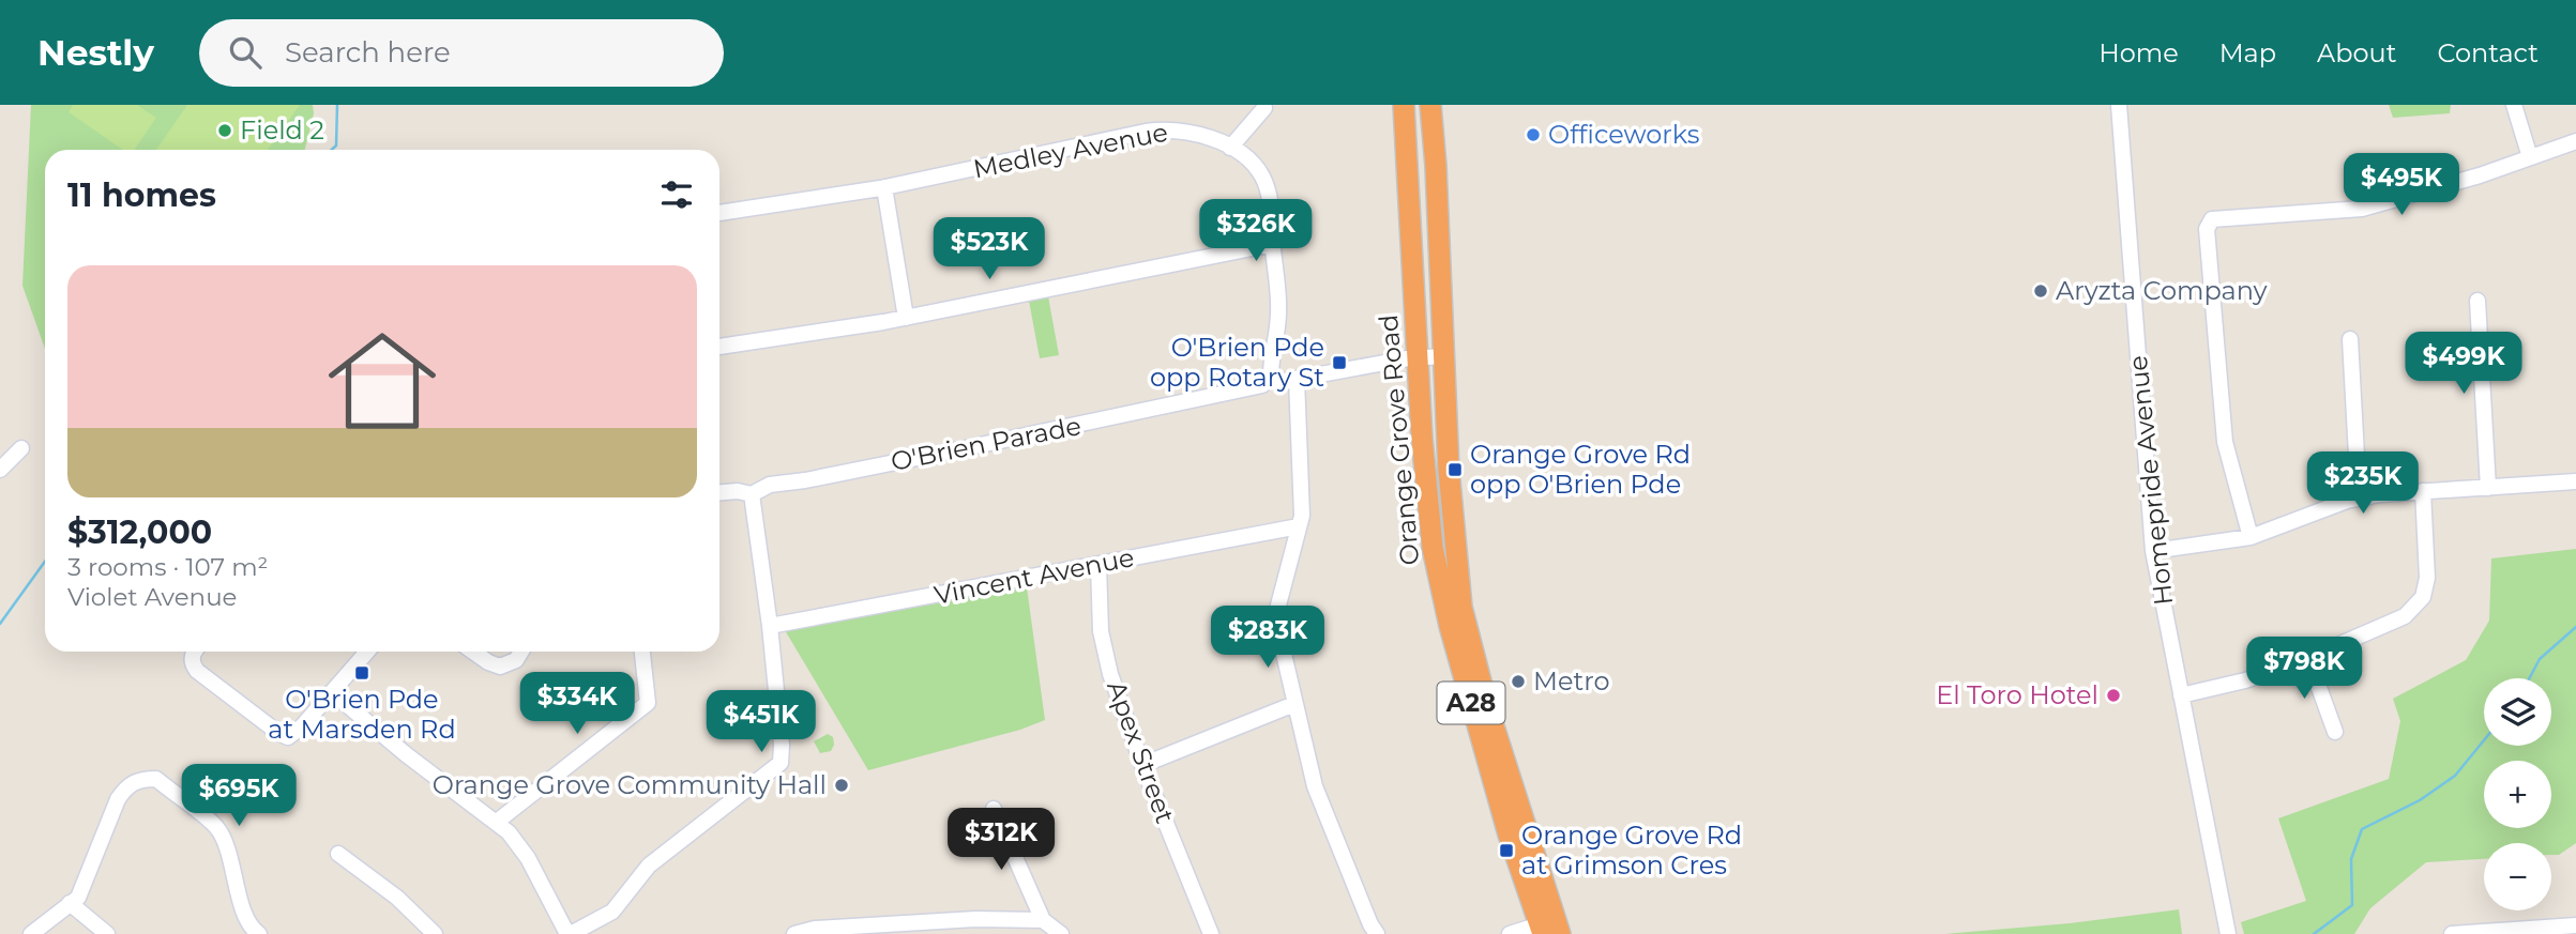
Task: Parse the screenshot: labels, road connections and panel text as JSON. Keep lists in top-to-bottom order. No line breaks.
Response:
{"streets":{"highway":["Orange Grove Road","A28"],"street":["Medley Avenue","O'Brien Parade","Homepride Avenue","Vincent Avenue","Apex Street"]},"crossings":[["Medley Avenue","O'Brien Parade"],["Orange Grove Road","O'Brien Parade"],["Vincent Avenue","Apex Street"]],"places":{"other":["Field 2","Officeworks","Aryzta Company","Metro","El Toro Hotel","Orange Grove Community Hall"],"transit":["O'Brien Pde opp Rotary St","Orange Grove Rd opp O'Brien Pde","O'Brien Pde at Marsden Rd","Orange Grove Rd at Grimson Cres"]},"page":{"header":"Nestly","search":"Search here","nav":["Home","Map","About","Contact"],"heading":"11 homes","price":["$495K","$326K","$523K","$499K","$235K","$283K","$798K","$334K","$451K","$695K","$312K"],"list":[{"name":"$312,000","note":"3 rooms · 107 m² · Violet Avenue"}],"map_buttons":["+","−"]}}
